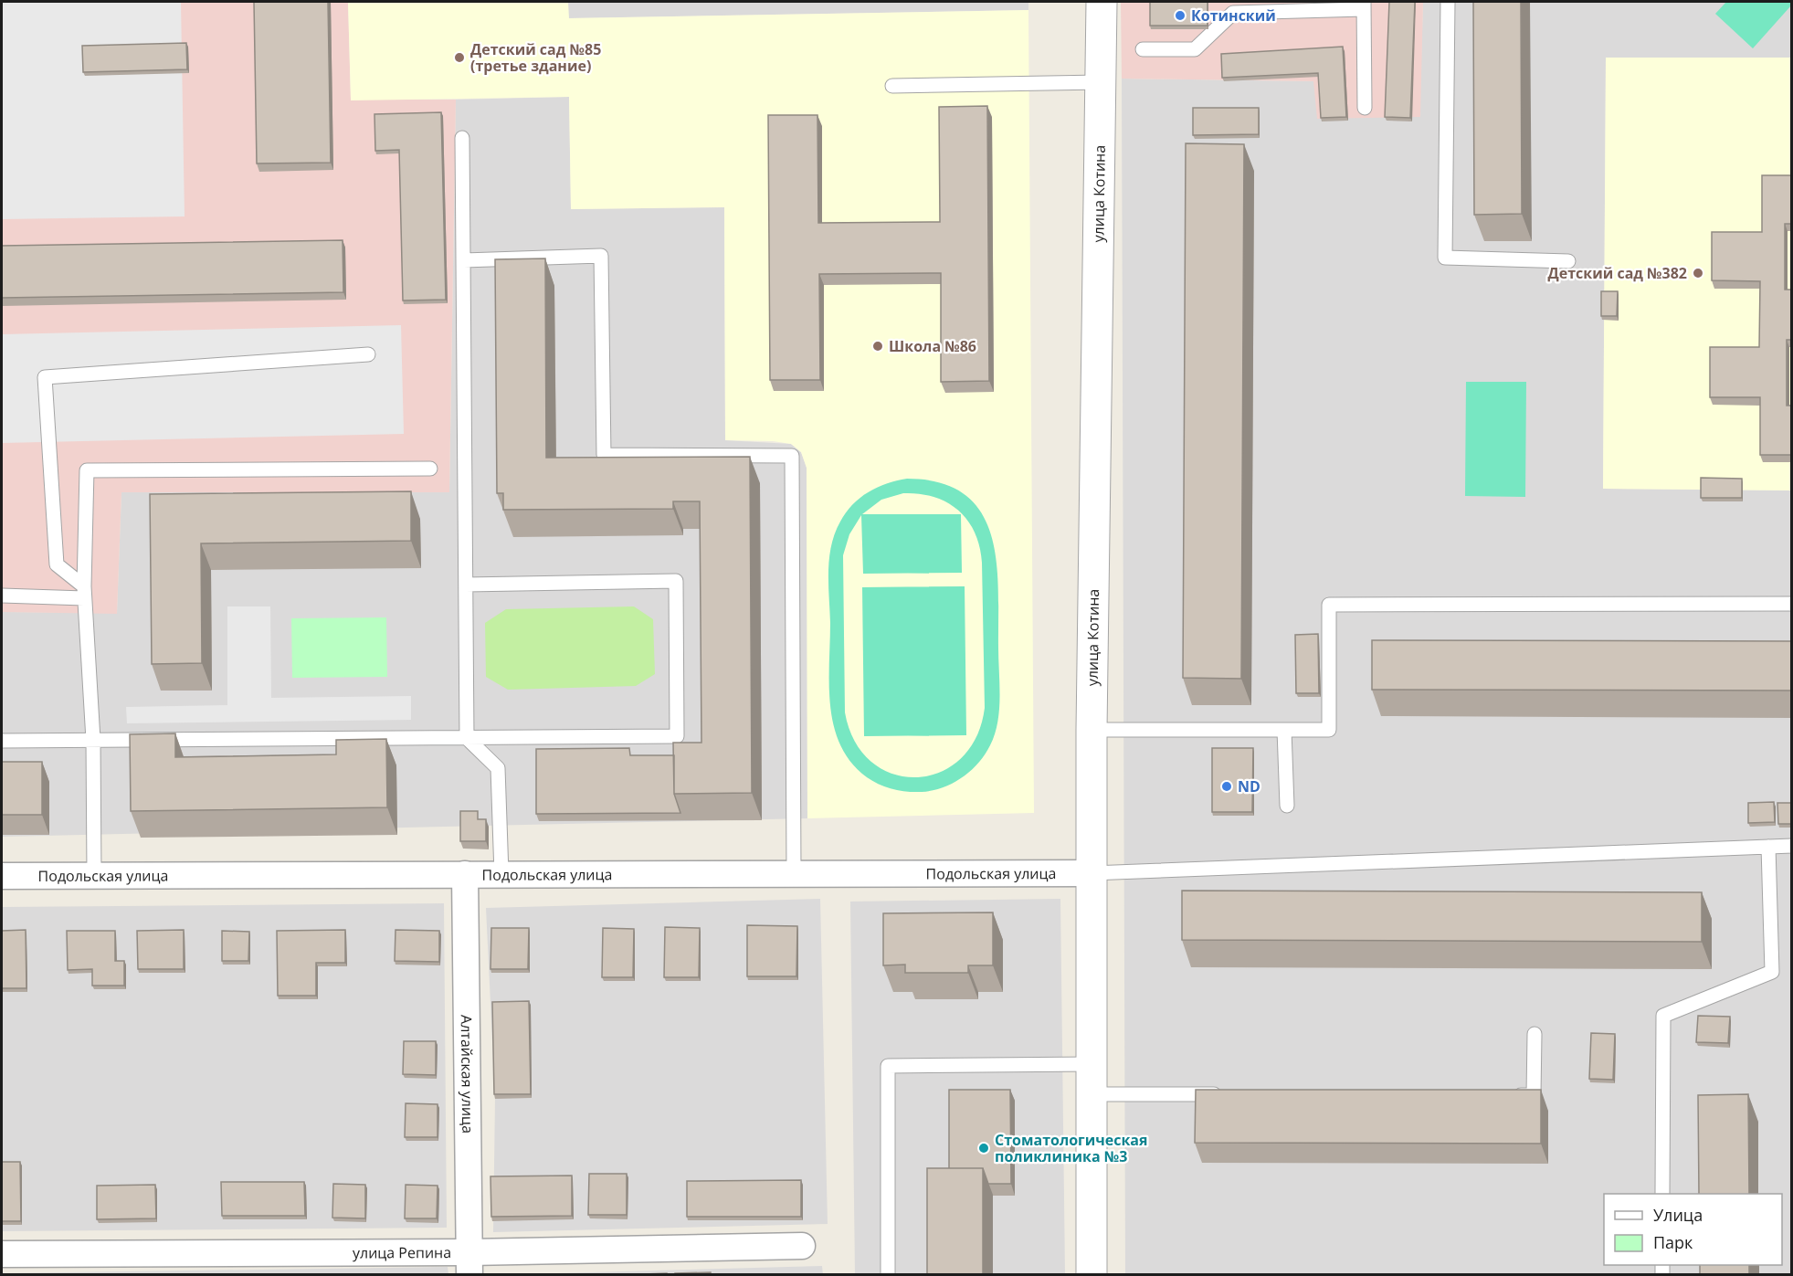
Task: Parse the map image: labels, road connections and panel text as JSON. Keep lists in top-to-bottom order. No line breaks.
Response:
{"streets":{"street":["улица Котина","Подольская улица","Алтайская улица","улица Репина"]},"crossings":[["улица Котина","Подольская улица"],["Подольская улица","Алтайская улица"],["Алтайская улица","улица Репина"]],"places":["Котинский","Детский сад №85 (третье здание)","Детский сад №382","Школа №86","ND","Стоматологическая поликлиника №3"],"legend":["Улица","Парк"]}
